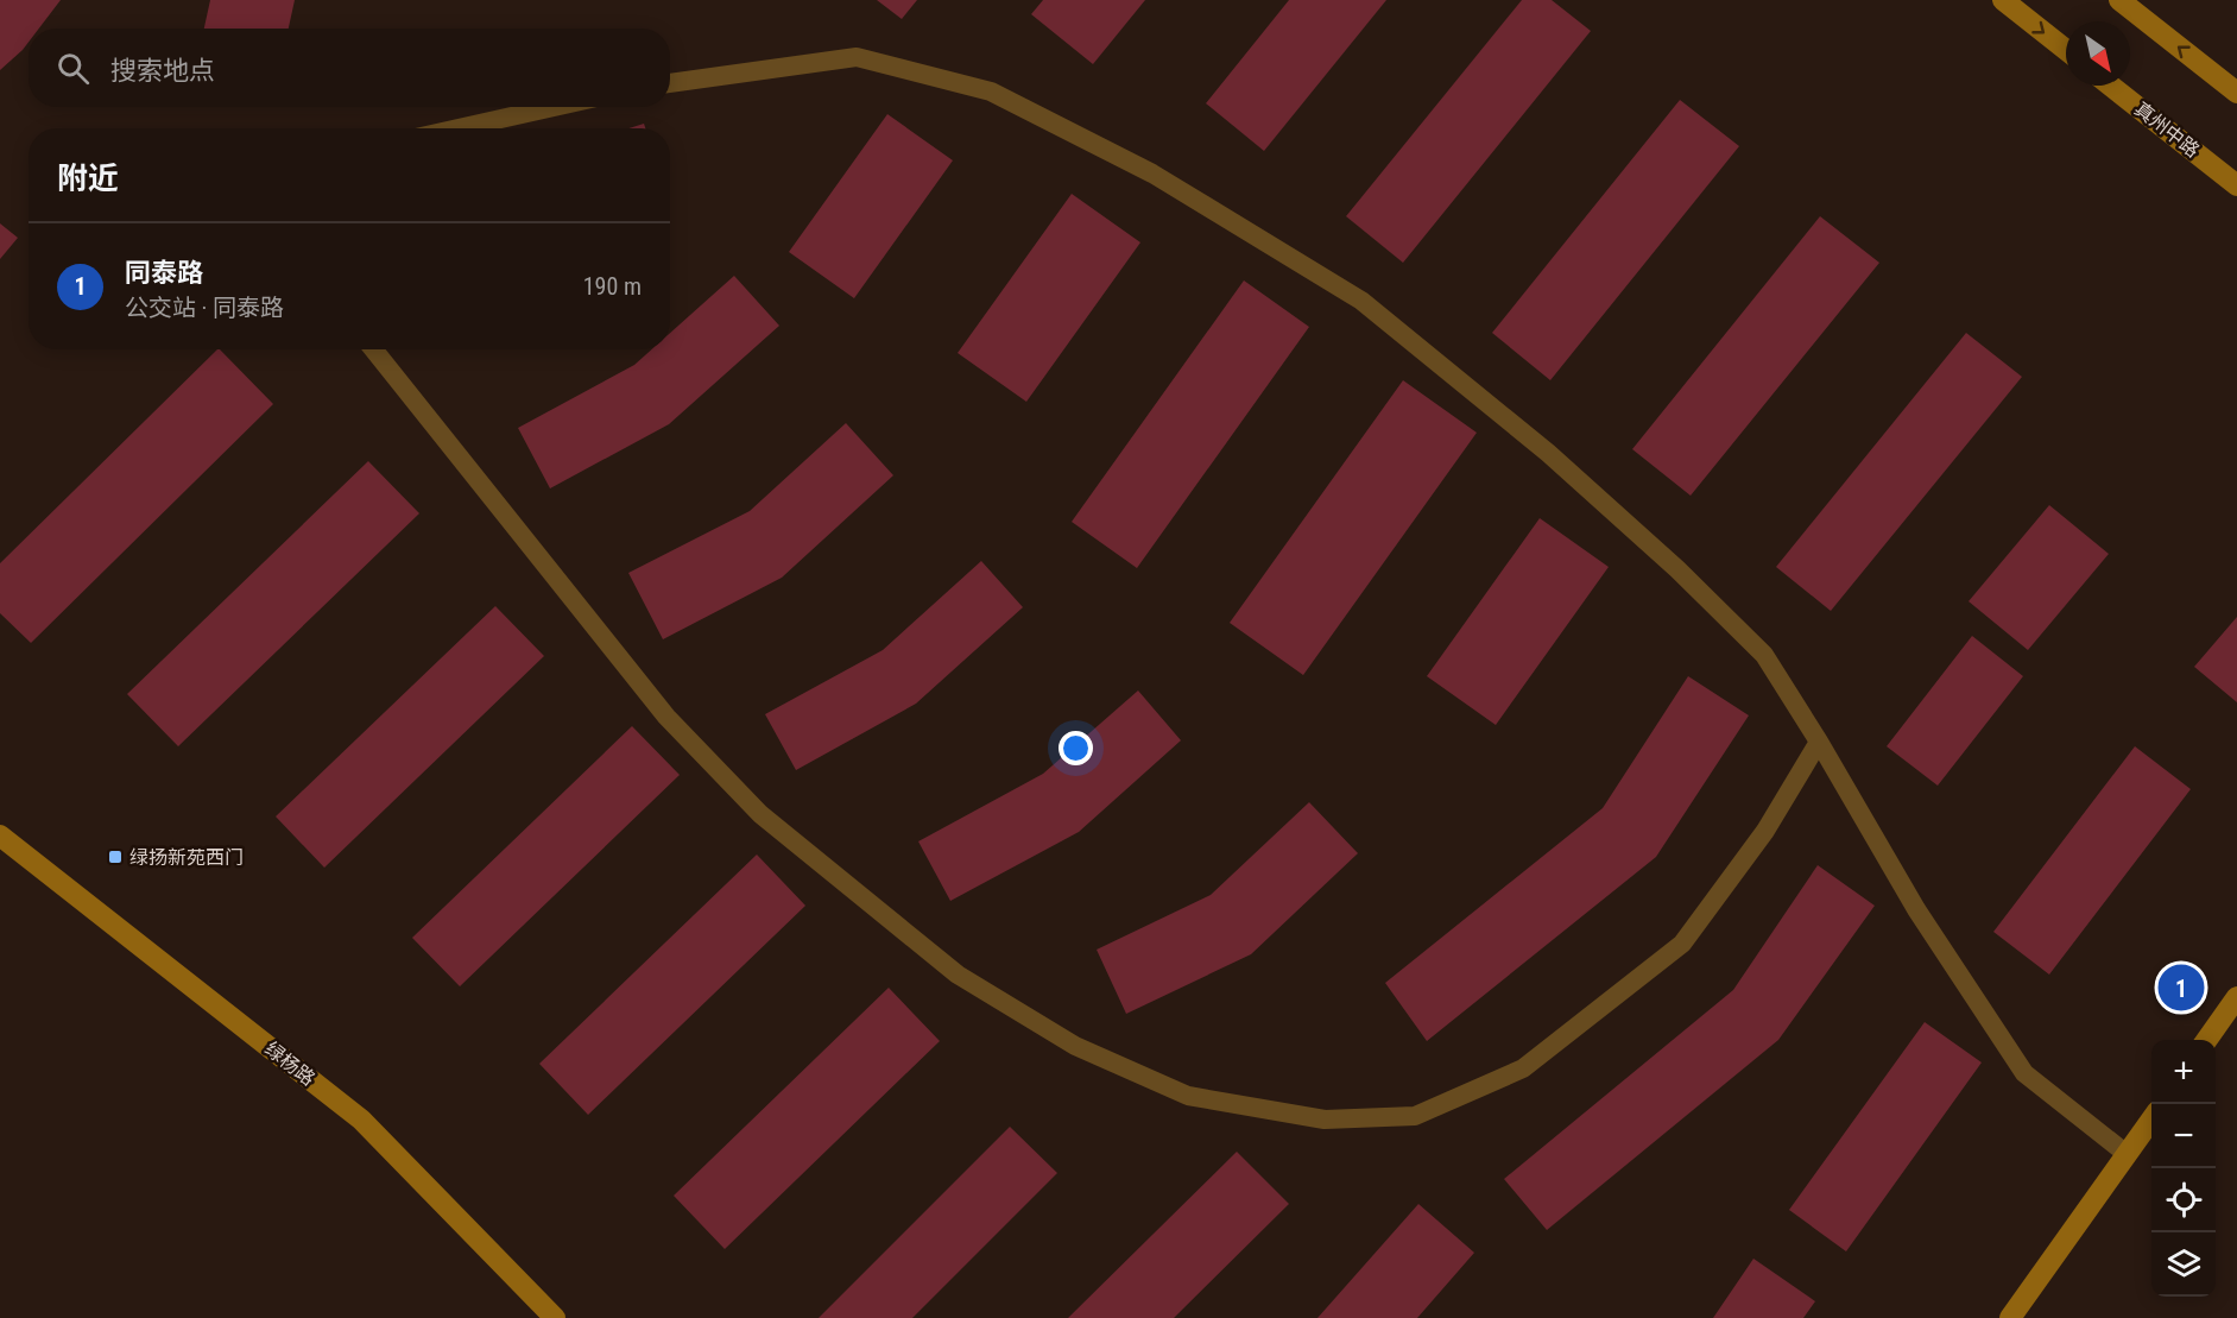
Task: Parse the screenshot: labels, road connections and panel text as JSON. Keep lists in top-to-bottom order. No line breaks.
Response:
{"streets":{"street":["真州中路","绿杨路"]},"places":{"transit":["绿扬新苑西门"]},"north":"bottom right","page":{"search":"搜索地点","heading":"附近","list":[{"mark":"1","name":"同泰路","note":"公交站 · 同泰路","value":"190 m"}],"pins":"1","map_buttons":["+","−"]}}
